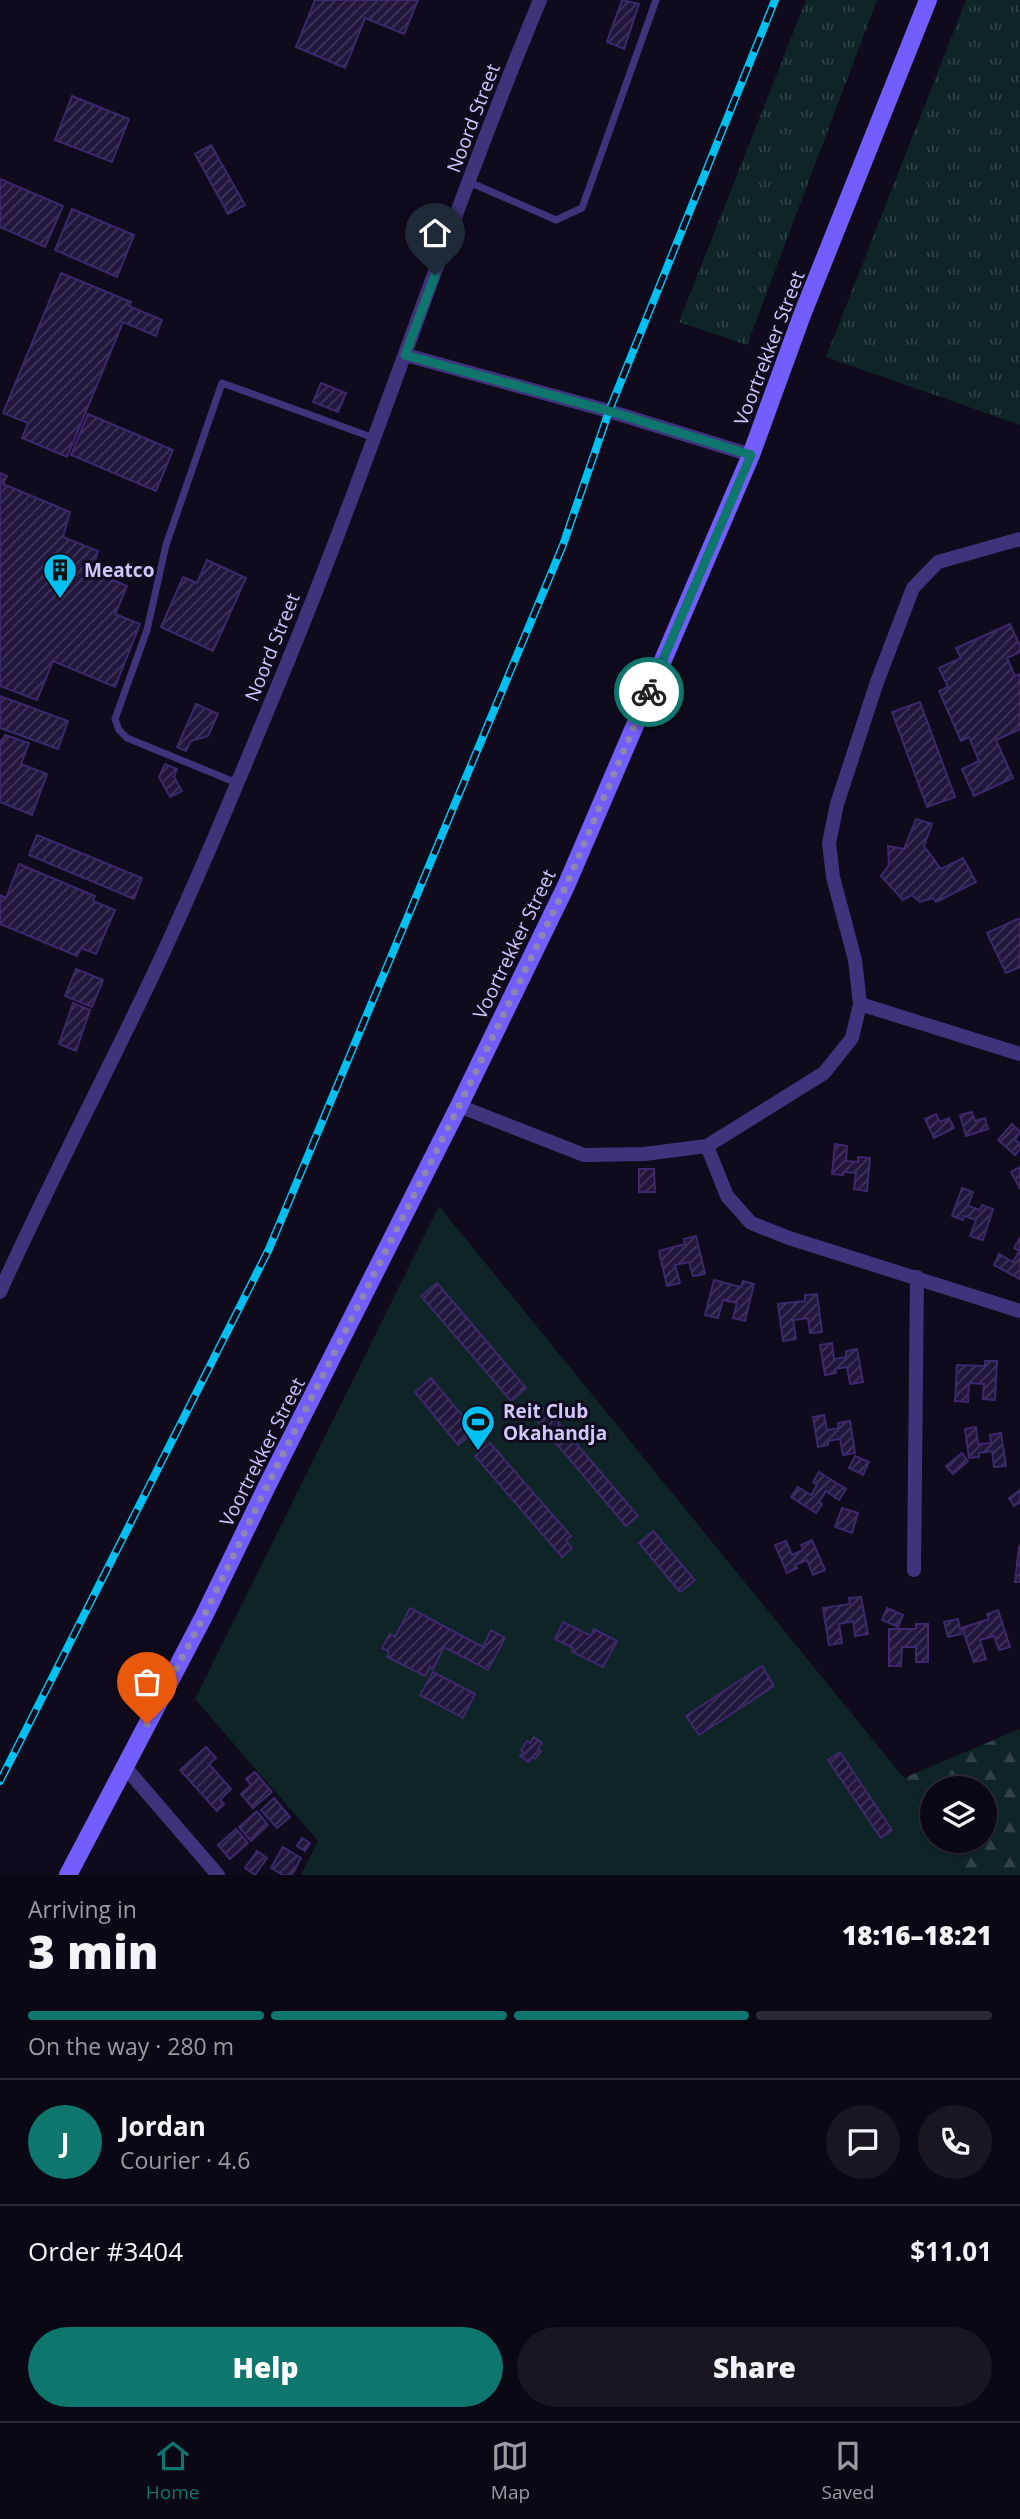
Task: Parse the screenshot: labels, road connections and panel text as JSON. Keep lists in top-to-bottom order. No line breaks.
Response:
{"streets":{"main road":["Voortrekker Street"],"street":["Noord Street"]},"places":{"building":["Meatco"],"sports":["Reit Club Okahandja"]},"page":{"heading":["3 min","Arriving in","18:16–18:21"],"panel":["Jordan","Courier · 4.6","Order #3404","$11.01"],"bar":"On the way · 280 m","round":"J","buttons":["Help","Share"],"tabs":["Home","Map","Saved"]}}
